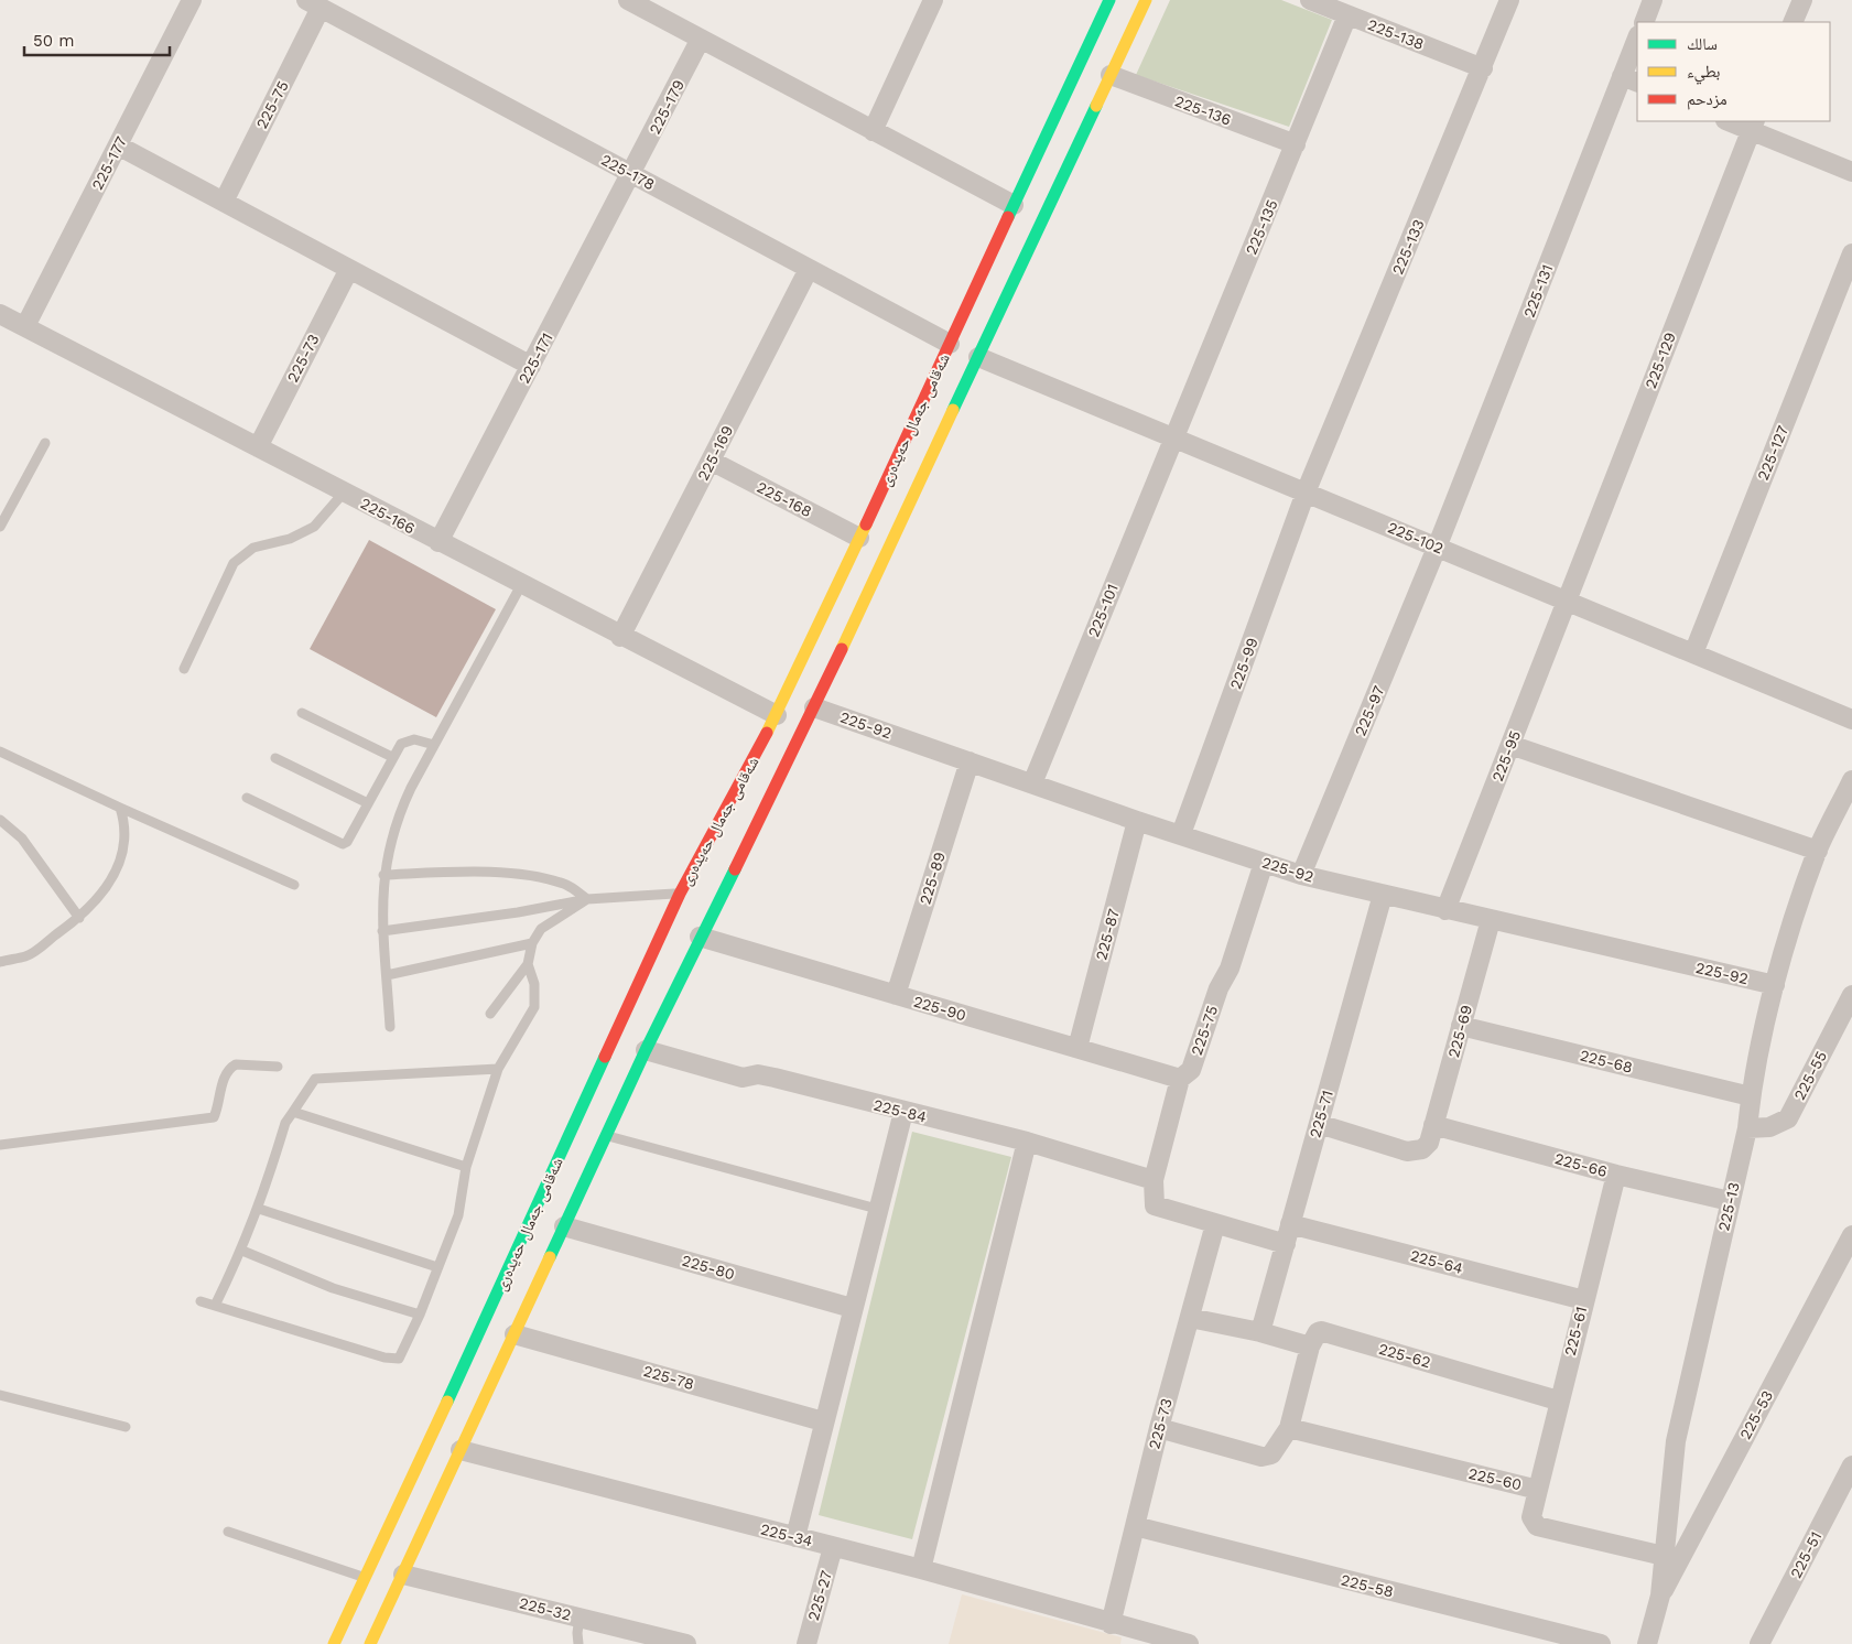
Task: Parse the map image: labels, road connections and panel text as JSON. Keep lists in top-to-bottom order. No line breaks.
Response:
{"streets":{"main road":["شەقامی جەمال حەیدەری"],"street":["225-138","225-75","225-179","225-136","225-177","225-178","225-135","225-133","225-131","225-73","225-171","225-129","225-169","225-127","225-168","225-166","225-102","225-101","225-99","225-97","225-92","225-95","225-89","225-87","225-90","225-69","225-68","225-55","225-84","225-71","225-66","225-13","225-64","225-80","225-61","225-62","225-78","225-53","225-60","225-34","225-51","225-58","225-27","225-32"]},"crossings":[["225-138","225-135"],["225-138","225-133"],["225-75","225-178"],["225-75","225-92"],["225-75","225-90"],["225-75","225-84"],["225-179","225-178"],["225-179","225-171"],["225-136","225-135"],["225-136","شەقامی جەمال حەیدەری"],["225-177","225-166"],["225-178","225-171"],["225-178","شەقامی جەمال حەیدەری"],["225-178","225-169"],["225-135","225-102"],["225-135","225-101"],["225-133","225-102"],["225-133","225-99"],["225-131","225-102"],["225-131","225-97"],["225-73","225-166"],["225-73","225-84"],["225-73","225-34"],["225-73","225-58"],["225-171","225-166"],["225-129","225-102"],["225-129","225-95"],["شەقامی جەمال حەیدەری","225-168"],["شەقامی جەمال حەیدەری","225-166"],["شەقامی جەمال حەیدەری","225-102"],["شەقامی جەمال حەیدەری","225-92"],["شەقامی جەمال حەیدەری","225-90"],["شەقامی جەمال حەیدەری","225-84"],["شەقامی جەمال حەیدەری","225-80"],["شەقامی جەمال حەیدەری","225-78"],["شەقامی جەمال حەیدەری","225-34"],["شەقامی جەمال حەیدەری","225-32"],["225-169","225-168"],["225-169","225-166"],["225-127","225-102"],["225-102","225-101"],["225-102","225-99"],["225-102","225-97"],["225-102","225-95"],["225-101","225-92"],["225-99","225-92"],["225-97","225-92"],["225-92","225-95"],["225-92","225-89"],["225-92","225-87"],["225-92","225-69"],["225-92","225-71"],["225-92","225-13"],["225-89","225-90"],["225-87","225-90"],["225-69","225-68"],["225-69","225-66"],["225-68","225-13"],["225-55","225-13"],["225-71","225-64"],["225-66","225-13"],["225-66","225-61"],["225-13","225-53"],["225-13","225-60"],["225-64","225-61"],["225-61","225-62"],["225-61","225-60"],["225-34","225-27"]],"legend":["سالك","بطيء","مزدحم"],"scale_bar":"50 m"}
